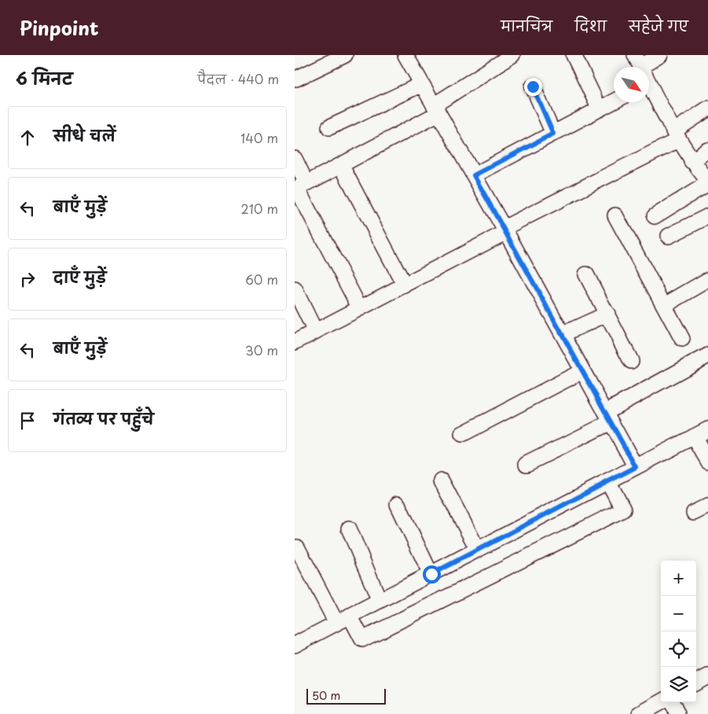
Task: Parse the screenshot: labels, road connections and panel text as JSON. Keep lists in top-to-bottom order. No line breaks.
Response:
{"scale_bar":"50 m","north":"bottom right","page":{"header":"Pinpoint","nav":["मानचित्र","दिशा","सहेजे गए"],"heading":["6 मिनट","पैदल · 440 m"],"list":[["सीधे चलें","140 m"],["बाएँ मुड़ें","210 m"],["दाएँ मुड़ें","60 m"],["बाएँ मुड़ें","30 m"],"गंतव्य पर पहुँचे"],"map_buttons":["+","−"],"scale":"50 m"}}
